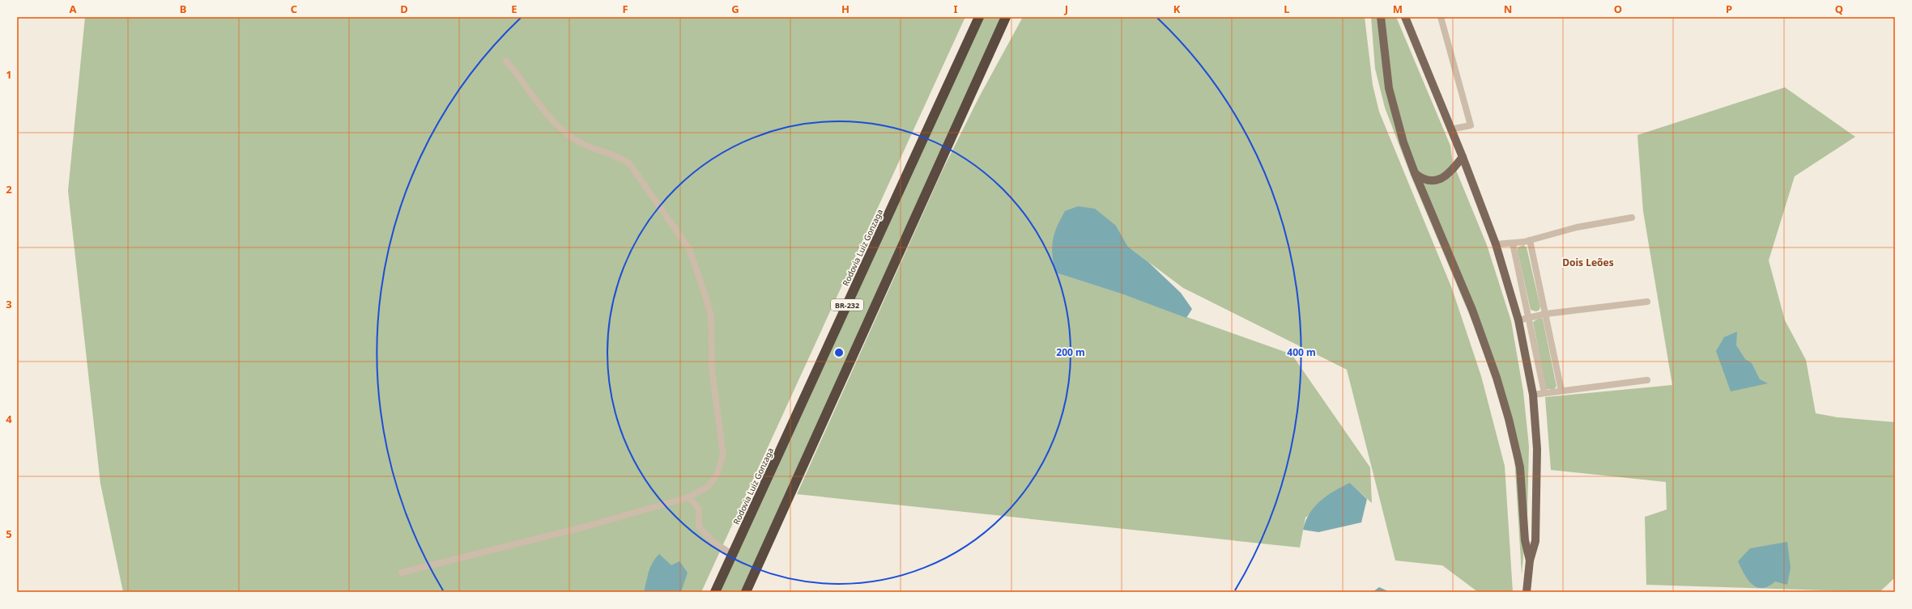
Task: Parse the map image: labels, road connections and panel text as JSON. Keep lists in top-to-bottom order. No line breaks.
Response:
{"streets":{"highway":["Rodovia Luiz Gonzaga","BR-232"]},"districts":["Dois Leões"],"grid":{"columns":["A","B","C","D","E","F","G","H","I","J","K","L","M","N","O","P","Q"],"rows":["1","2","3","4","5"]},"rings":["200 m","400 m"]}
